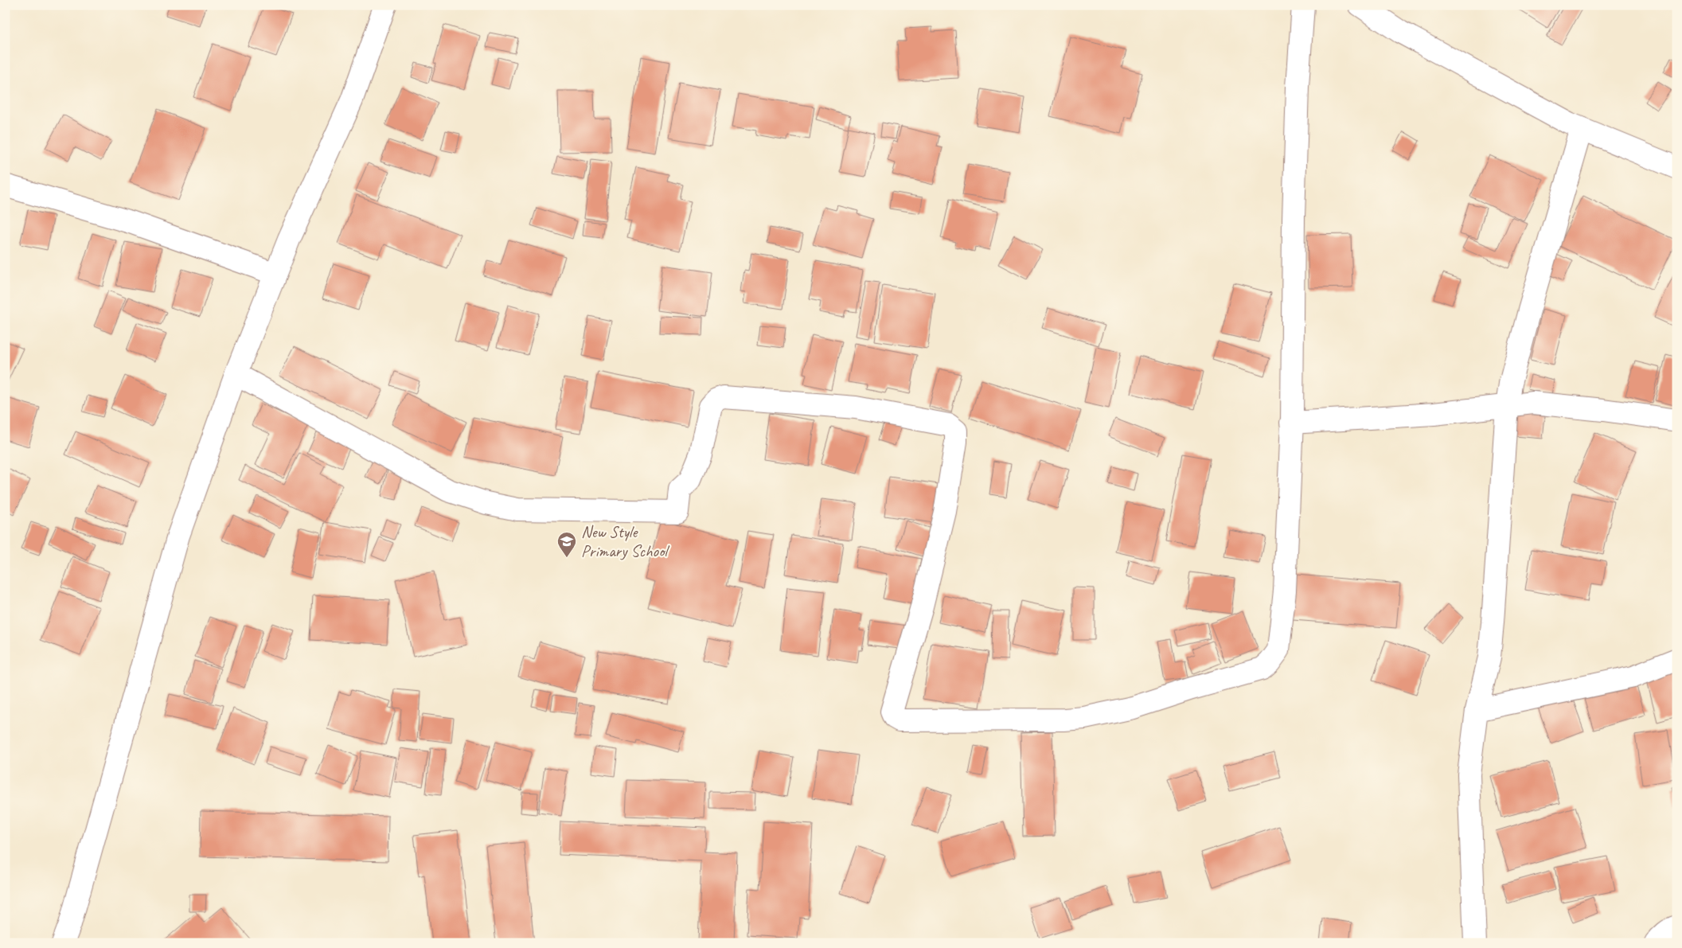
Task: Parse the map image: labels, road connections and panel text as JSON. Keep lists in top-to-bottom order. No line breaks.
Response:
{"places":{"school or university":["New Style Primary School"]}}
